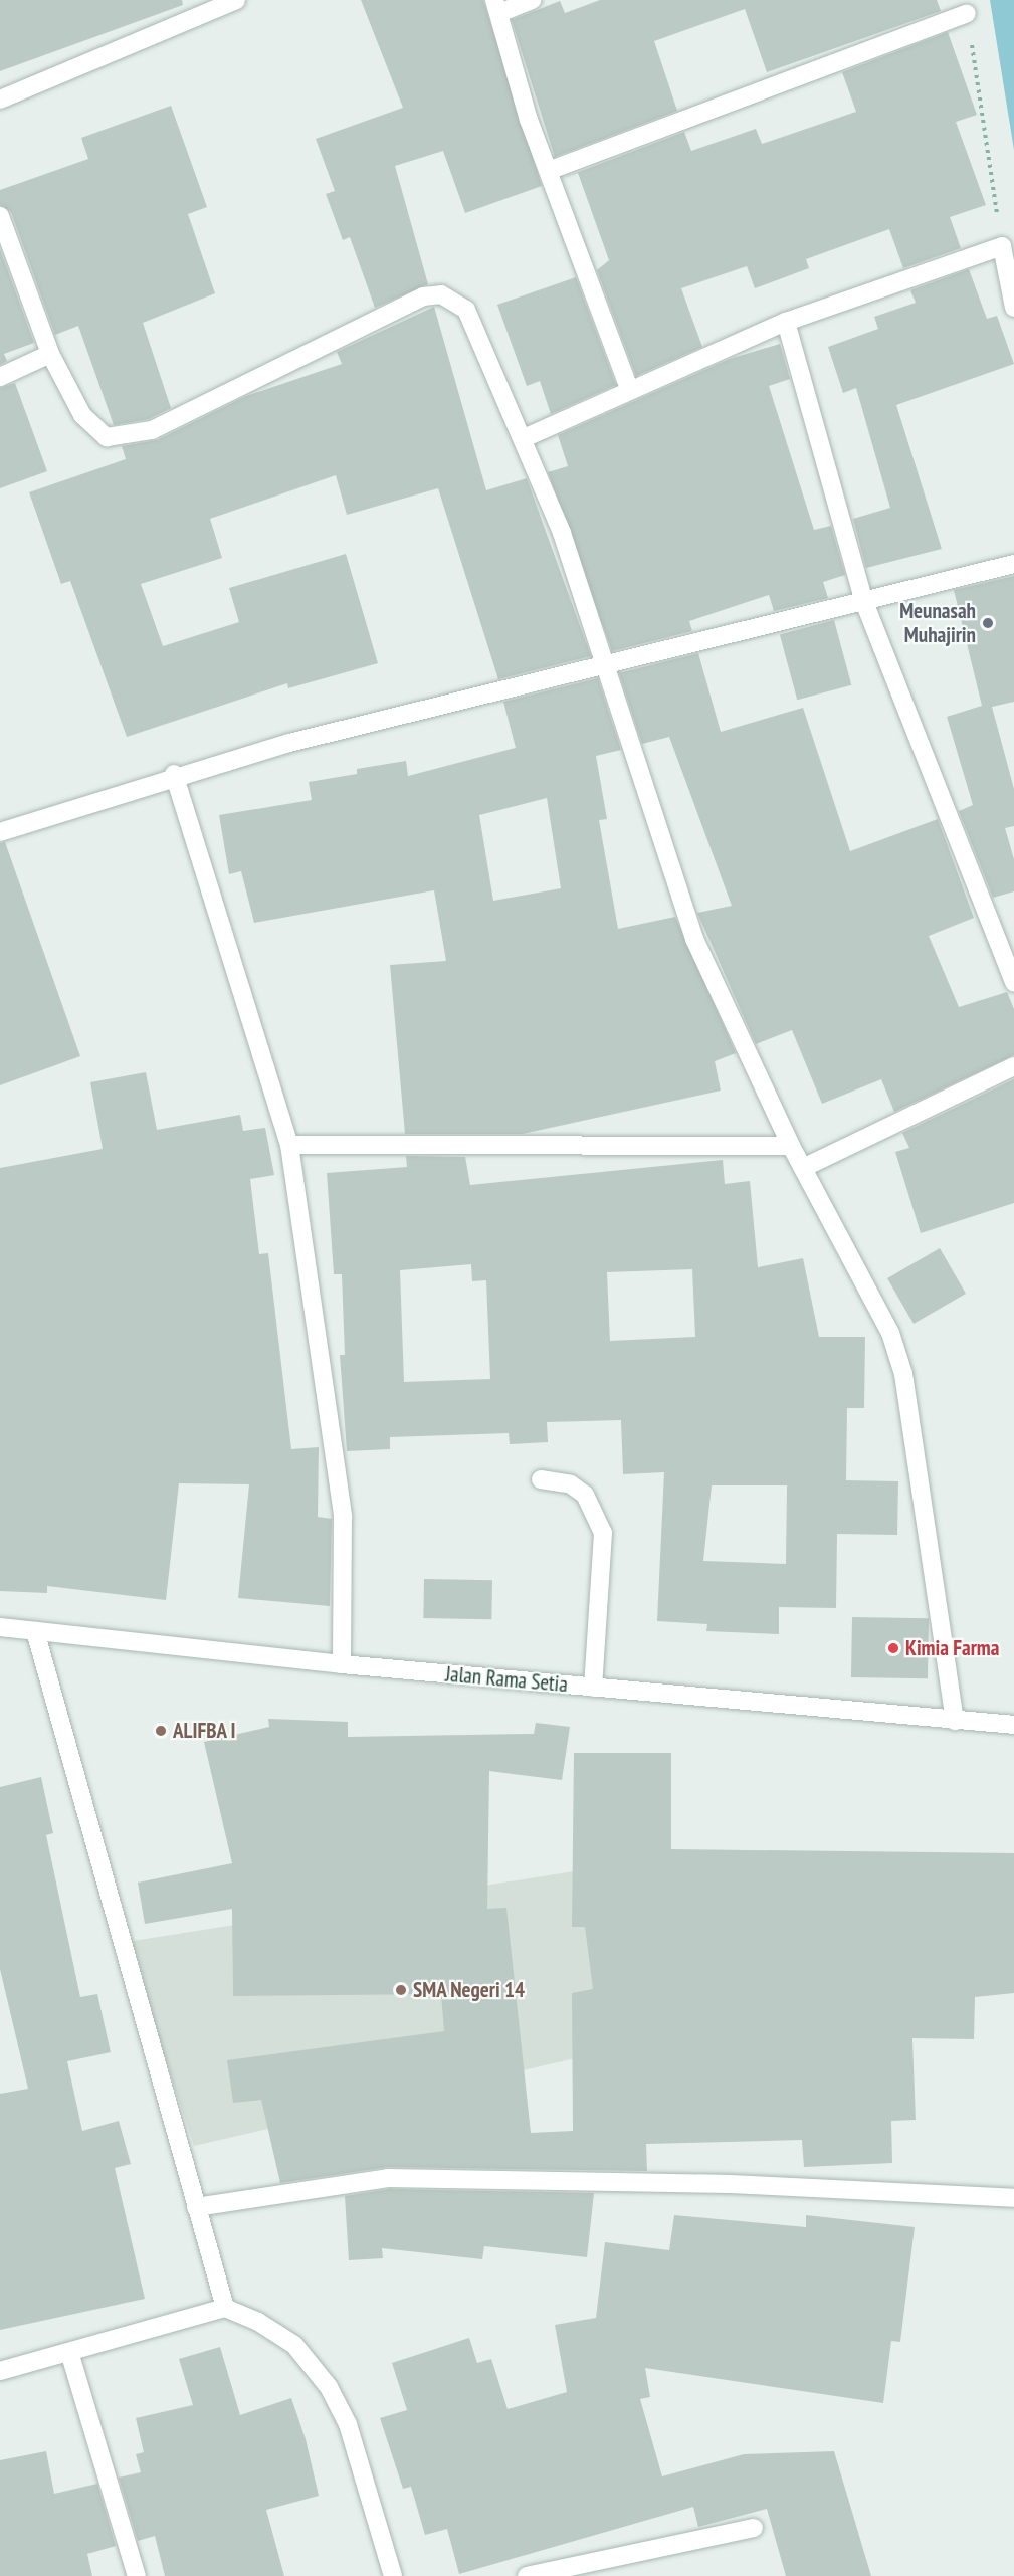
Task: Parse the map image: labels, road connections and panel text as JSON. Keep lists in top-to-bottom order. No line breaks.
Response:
{"streets":{"street":["Jalan Rama Setia"]},"places":["Meunasah Muhajirin","Kimia Farma","ALIFBA I","SMA Negeri 14"]}
